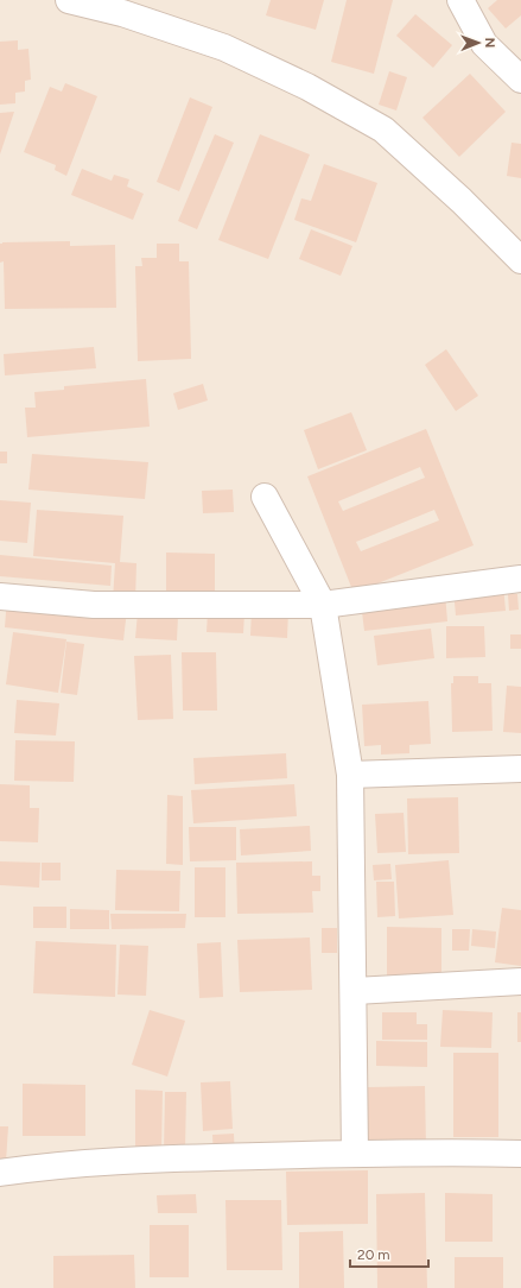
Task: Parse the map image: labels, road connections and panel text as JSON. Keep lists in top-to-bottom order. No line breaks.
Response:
{"scale_bar":"20 m","north":"right"}
